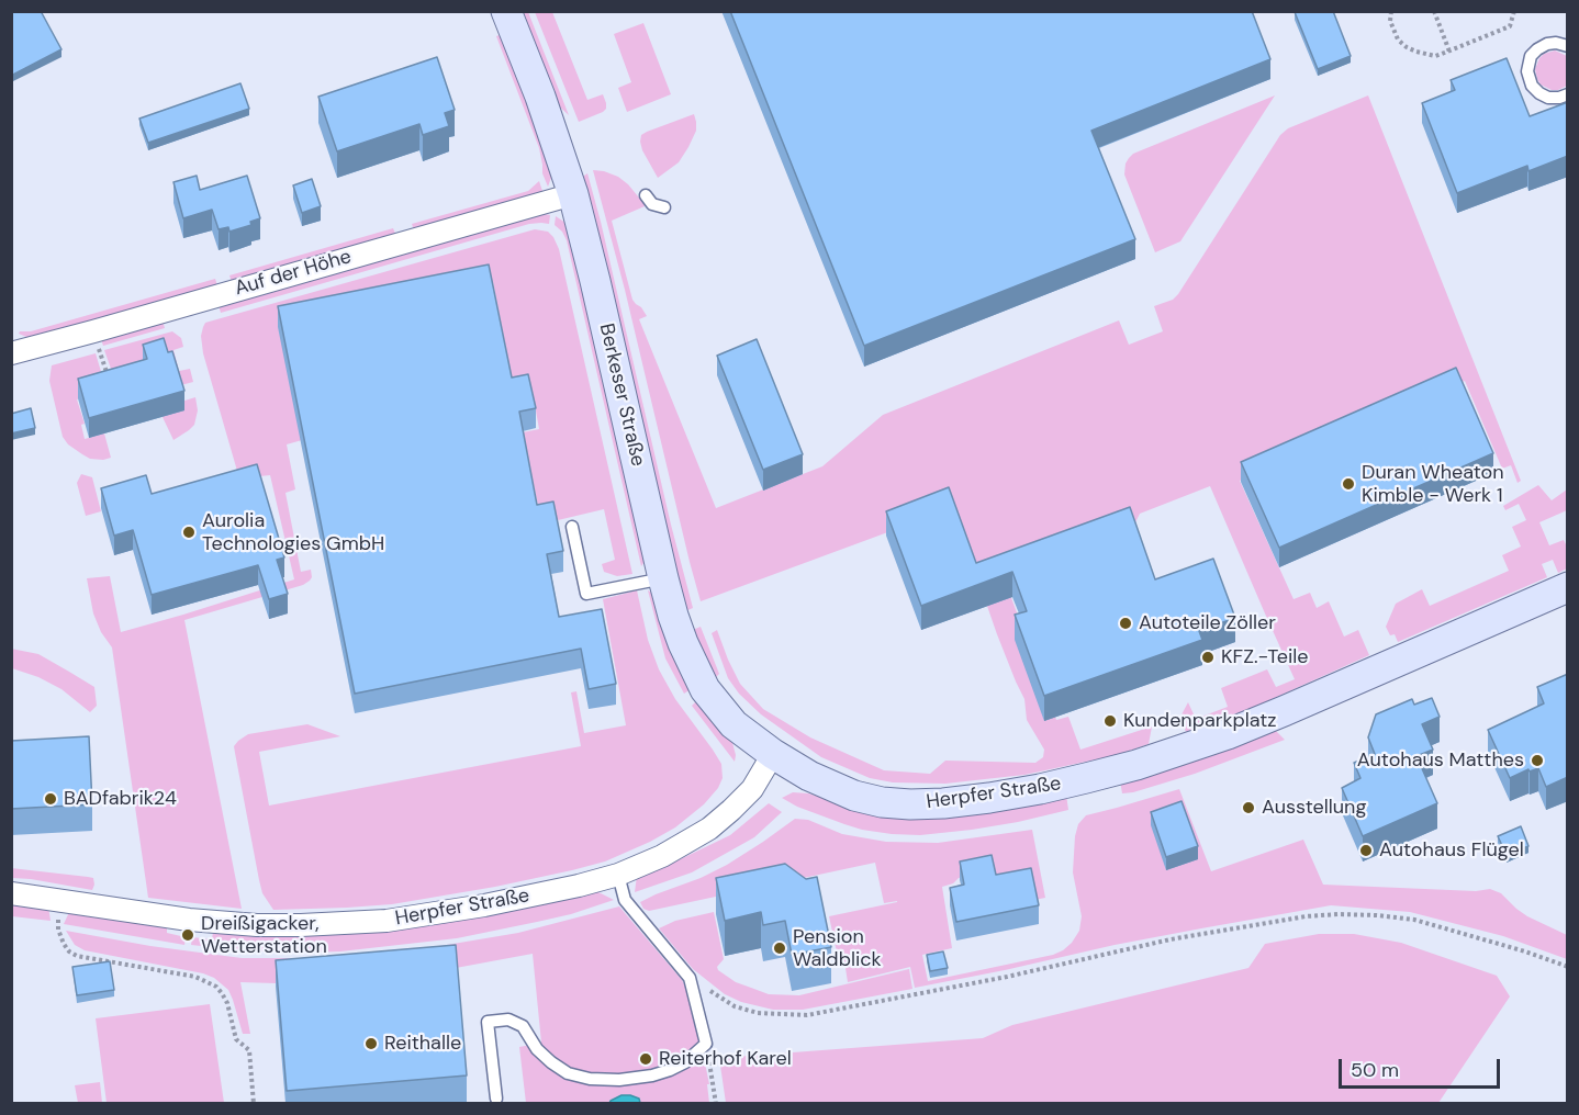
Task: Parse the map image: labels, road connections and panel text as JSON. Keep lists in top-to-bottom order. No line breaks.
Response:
{"streets":{"main road":["Berkeser Straße","Herpfer Straße"],"street":["Auf der Höhe"]},"crossings":[["Auf der Höhe","Berkeser Straße"],["Berkeser Straße","Herpfer Straße"]],"places":["Duran Wheaton Kimble - Werk 1","Aurolia Technologies GmbH","Autoteile Zöller","KFZ.-Teile","Kundenparkplatz","Autohaus Matthes","BADfabrik24","Ausstellung","Autohaus Flügel","Dreißigacker, Wetterstation","Pension Waldblick","Reithalle","Reiterhof Karel"],"scale_bar":"50 m"}
